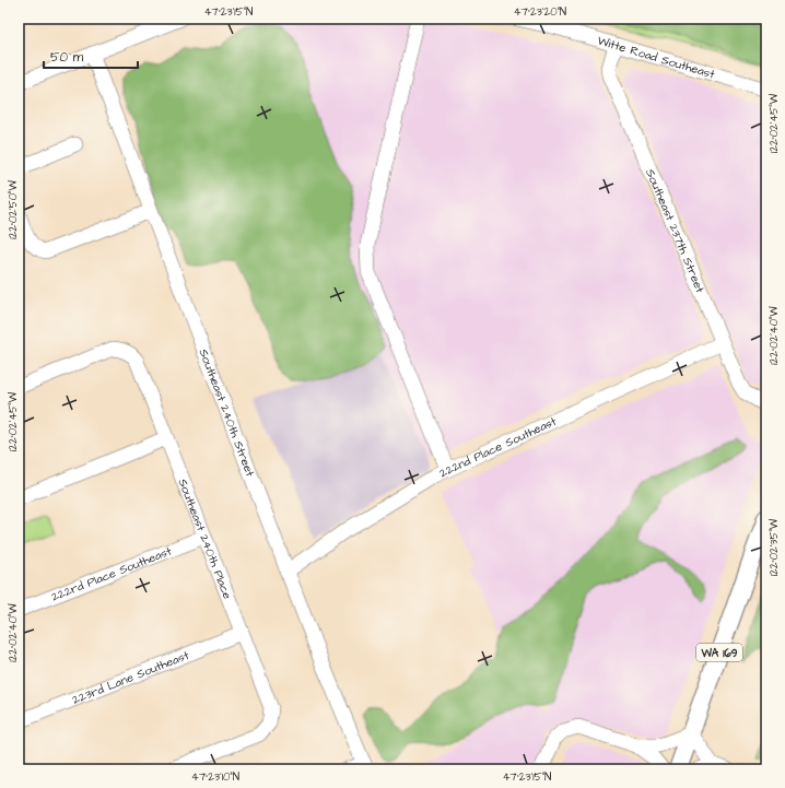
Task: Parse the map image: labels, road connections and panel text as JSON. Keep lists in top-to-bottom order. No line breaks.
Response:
{"streets":{"main road":["WA 169"],"street":["Witte Road Southeast","Southeast 237th Street","Southeast 240th Street","222nd Place Southeast","Southeast 240th Place","222rd Place Southeast","223rd Lane Southeast"]},"crossings":[["Witte Road Southeast","Southeast 237th Street"],["Southeast 237th Street","222nd Place Southeast"],["Southeast 240th Street","222nd Place Southeast"],["Southeast 240th Place","222rd Place Southeast"],["Southeast 240th Place","223rd Lane Southeast"]],"scale_bar":"50 m","coordinates":["47°23'15\"N","47°23'20\"N","122°02'45\"W","122°02'50\"W","122°02'40\"W","122°02'35\"W","47°23'10\"N"]}
